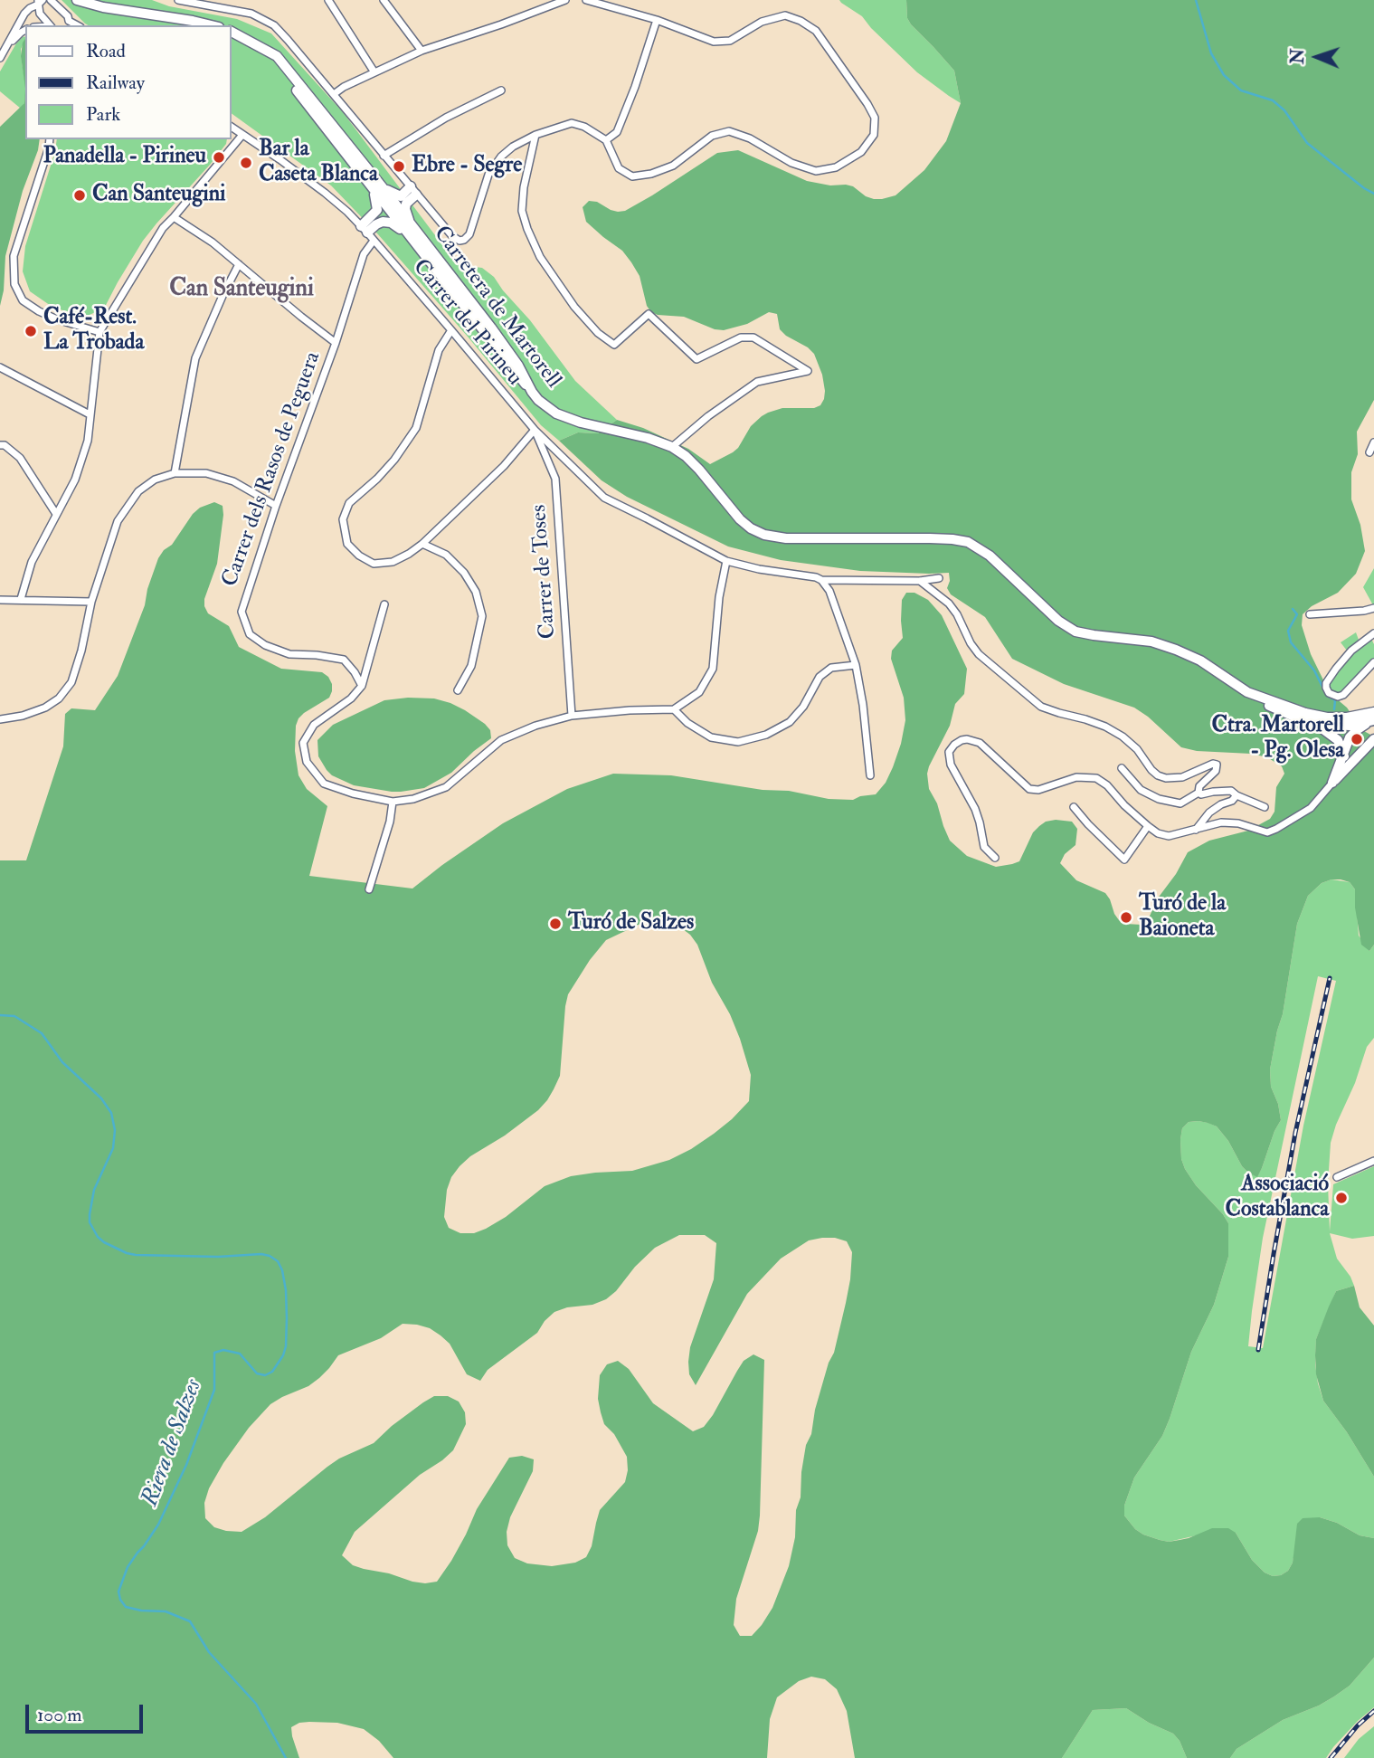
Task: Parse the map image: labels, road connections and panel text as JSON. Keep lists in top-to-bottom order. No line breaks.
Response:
{"streets":{"main road":["Carretera de Martorell"],"street":["Carrer del Pirineu","Carrer dels Rasos de Peguera","Carrer de Toses"]},"crossings":[["Carrer del Pirineu","Carrer dels Rasos de Peguera"],["Carrer del Pirineu","Carrer de Toses"]],"districts":["Can Santeugini"],"water":["Riera de Salzes"],"places":["Panadella - Pirineu","Bar la Caseta Blanca","Ebre - Segre","Can Santeugini","Café-Rest. La Trobada","Ctra. Martorell - Pg. Olesa","Turó de la Baioneta","Turó de Salzes","Associació Costablanca"],"legend":["Road","Railway","Park"],"scale_bar":"100 m","north":"left"}
